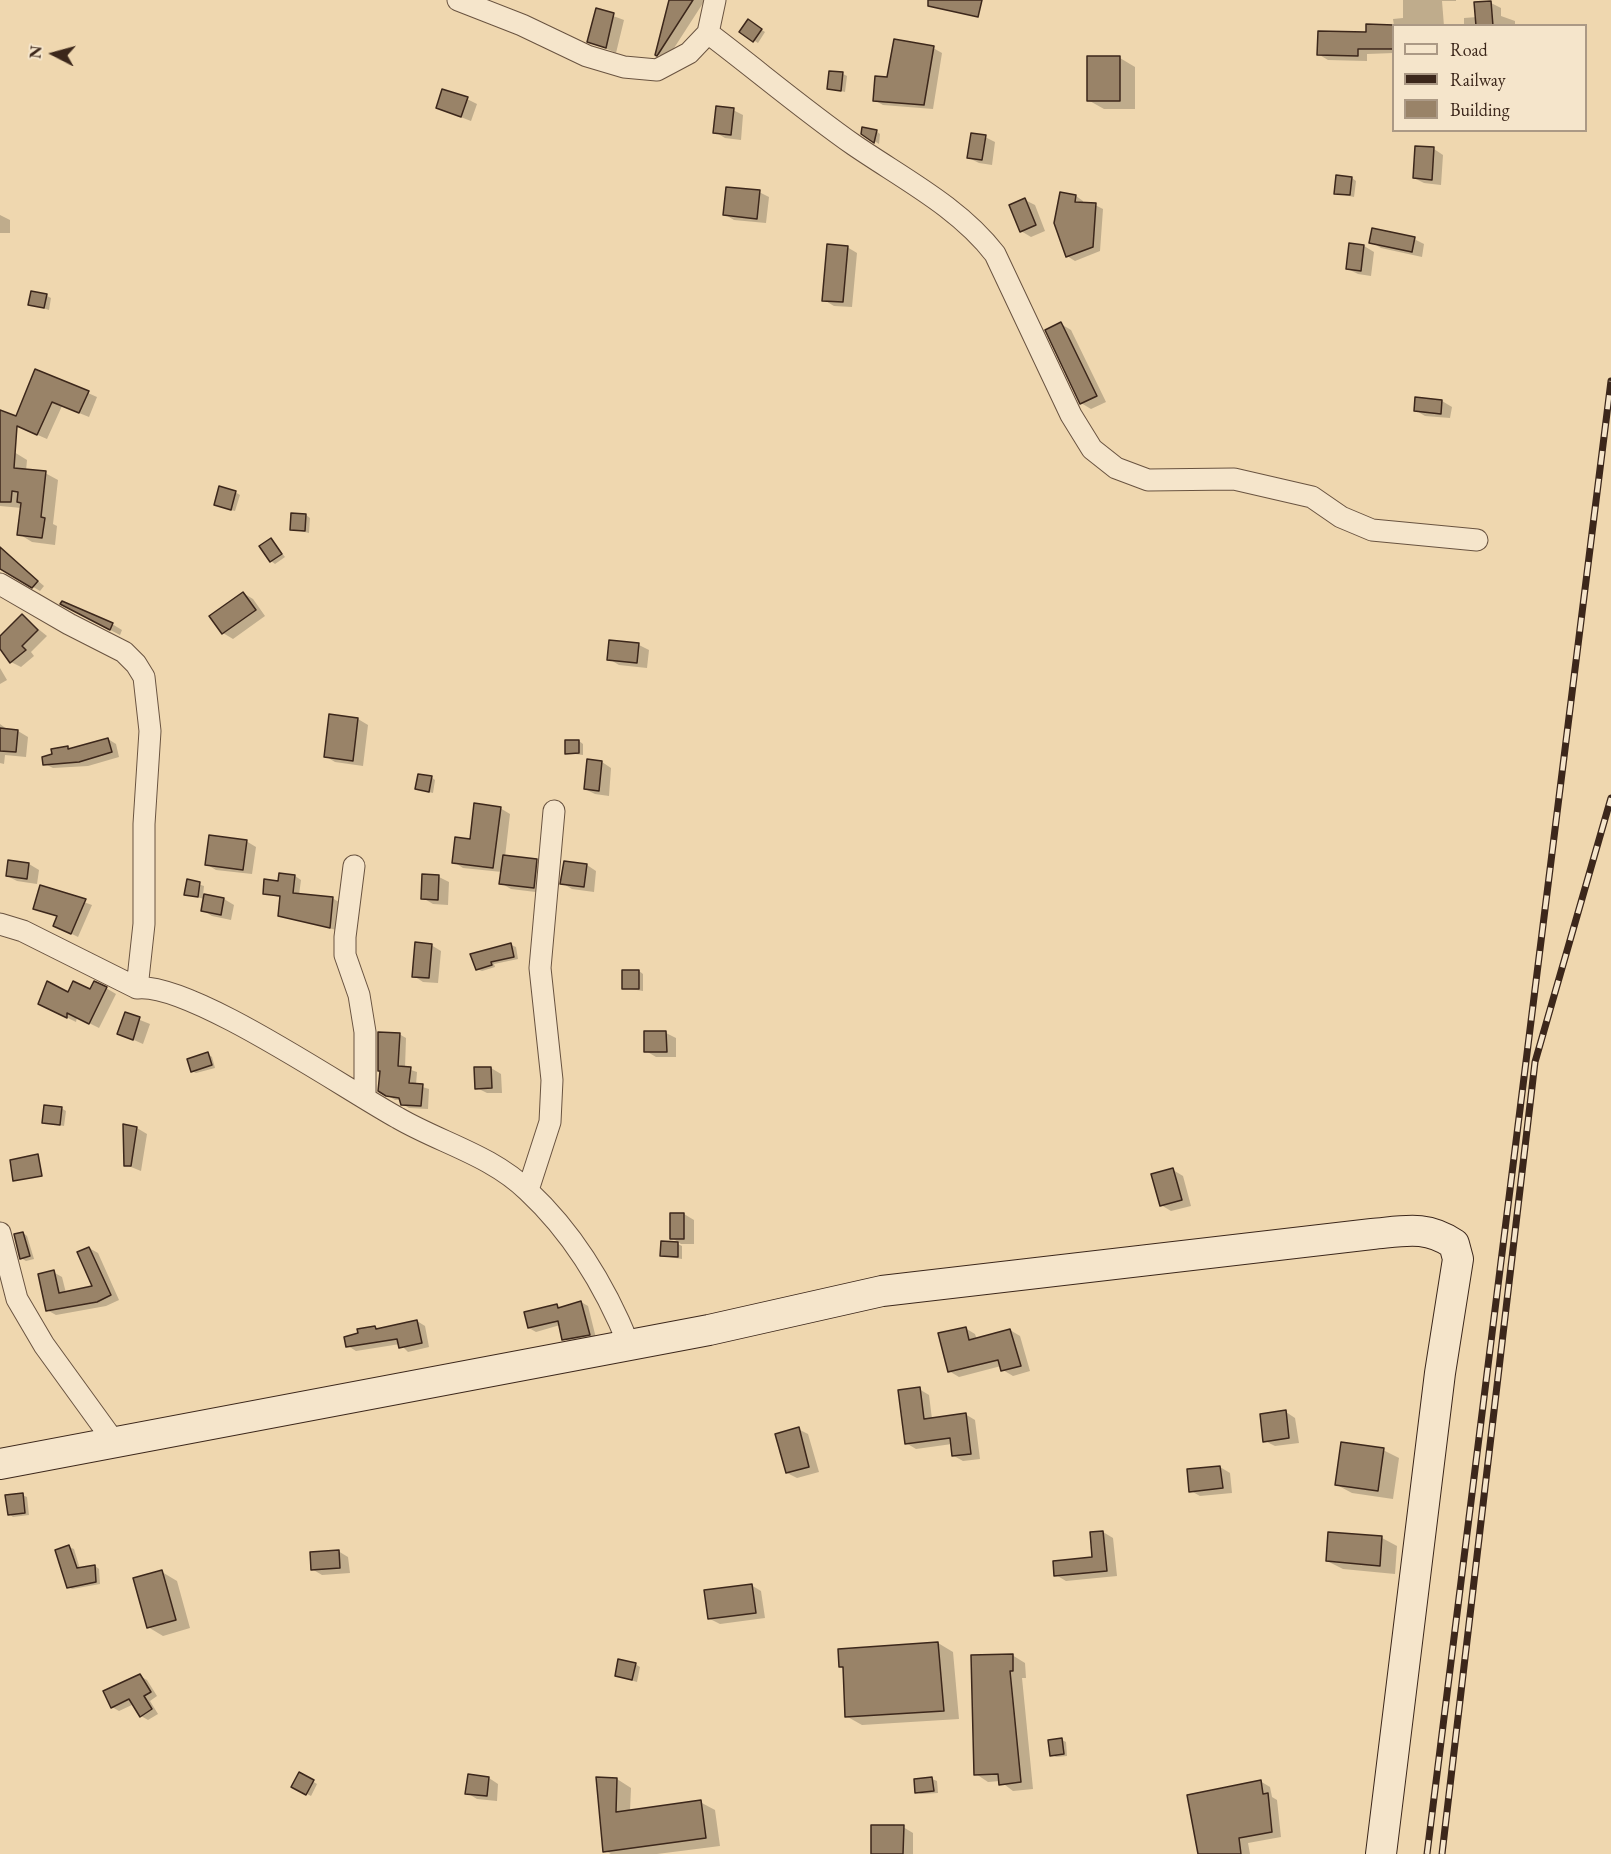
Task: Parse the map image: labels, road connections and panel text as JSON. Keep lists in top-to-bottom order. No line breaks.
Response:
{"legend":["Road","Railway","Building"],"north":"left"}
